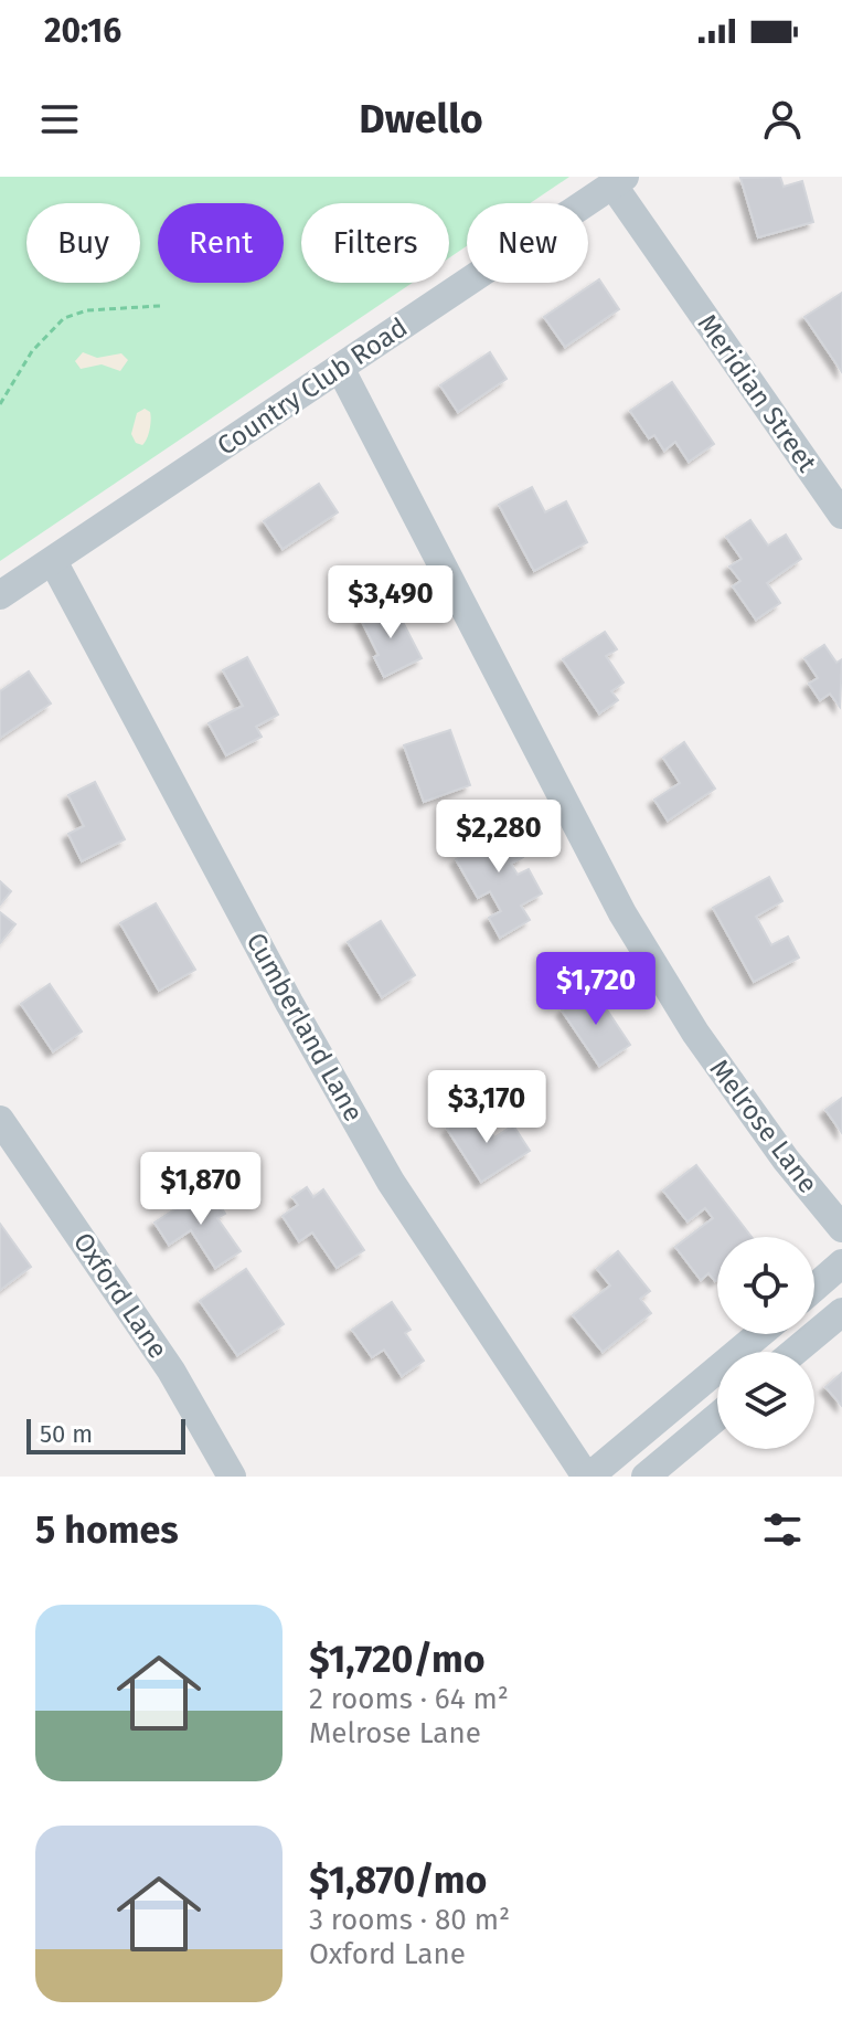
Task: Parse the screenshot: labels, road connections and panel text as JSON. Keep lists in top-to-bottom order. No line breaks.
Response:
{"streets":{"street":["Country Club Road","Meridian Street","Cumberland Lane","Melrose Lane","Oxford Lane"]},"crossings":[["Country Club Road","Meridian Street"],["Country Club Road","Cumberland Lane"],["Country Club Road","Melrose Lane"]],"scale_bar":"50 m","page":{"status":"20:16","header":"Dwello","chip":["Buy","Rent","Filters","New"],"price":["$3,490","$2,280","$1,720","$3,170","$1,870"],"scale":"50 m","heading":"5 homes","list":[{"name":"$1,720/mo","note":"2 rooms · 64 m² · Melrose Lane"},{"name":"$1,870/mo","note":"3 rooms · 80 m² · Oxford Lane"}]}}
